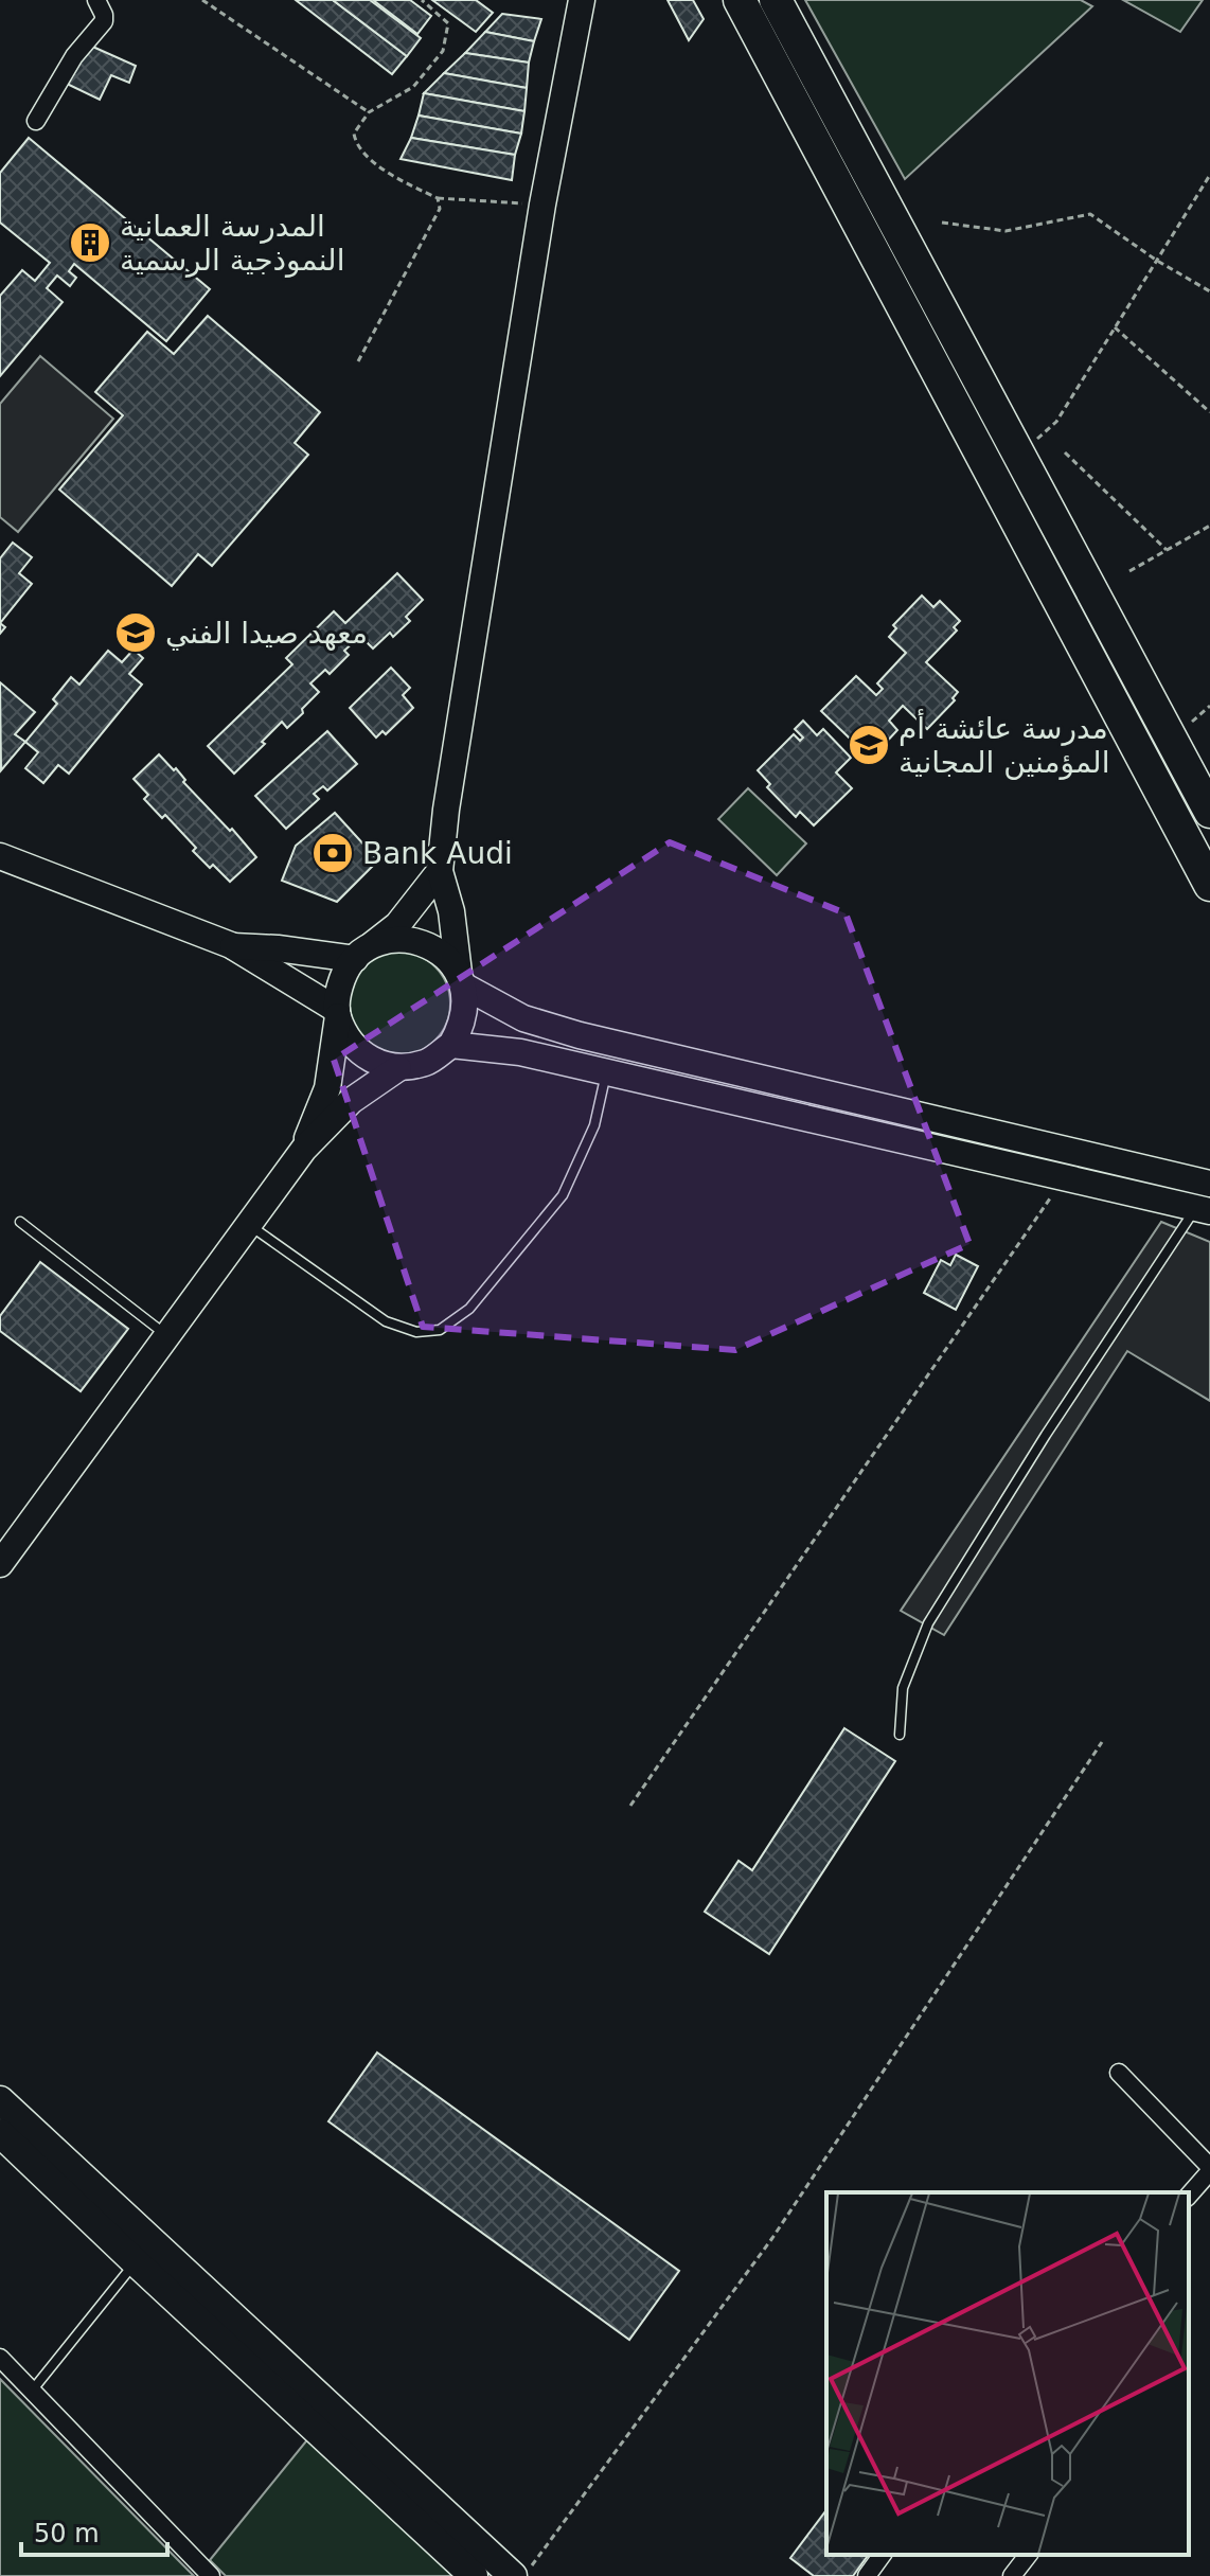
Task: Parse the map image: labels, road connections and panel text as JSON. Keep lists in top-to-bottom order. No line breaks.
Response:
{"places":{"building":["المدرسة العمانية النموذجية الرسمية"],"school or university":["معهد صيدا الفني","مدرسة عائشة أم المؤمنين المجانية"],"bank":["Bank Audi"]},"scale_bar":"50 m"}
